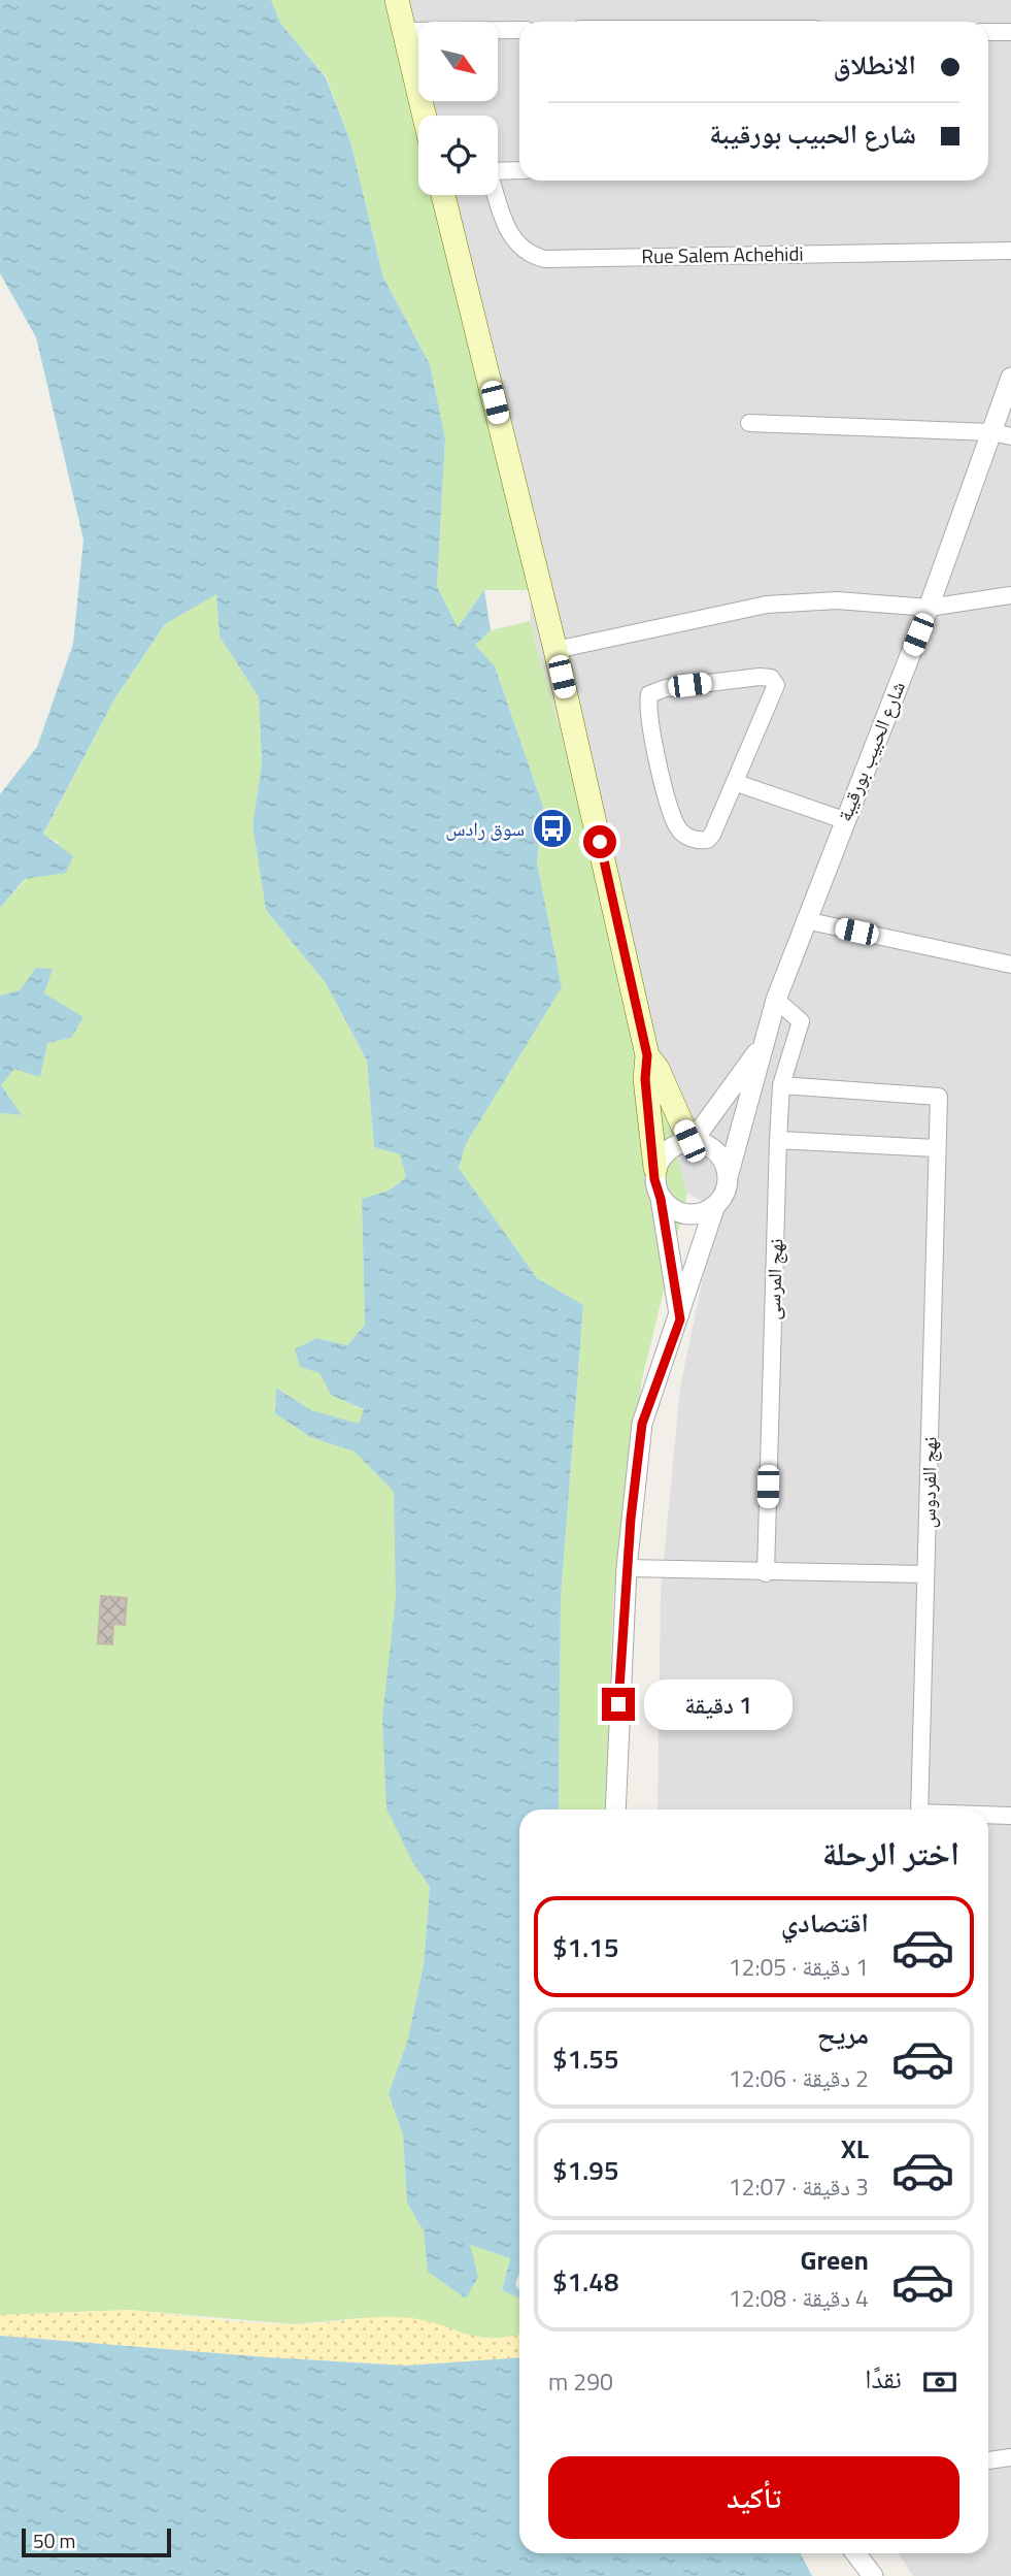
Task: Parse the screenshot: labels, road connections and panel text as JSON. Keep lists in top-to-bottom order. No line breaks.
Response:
{"streets":{"street":["Rue Salem Achehidi","شارع الحبيب بورقيبة","نهج المرسى","نهج الفردوس"]},"crossings":[["شارع الحبيب بورقيبة","نهج المرسى"],["نهج المرسى","نهج الفردوس"]],"places":{"bus stop":["سوق رادس"]},"scale_bar":"50 m","north":"bottom right","page":{"banner":["الانطلاق","شارع الحبيب بورقيبة"],"bubble":"1 دقيقة","heading":"اختر الرحلة","list":[{"name":"اقتصادي","note":"1 دقيقة · 12:05","value":"$1.15"},{"name":"مريح","note":"2 دقيقة · 12:06","value":"$1.55"},{"name":"XL","note":"3 دقيقة · 12:07","value":"$1.95"},{"name":"Green","note":"4 دقيقة · 12:08","value":"$1.48"}],"pay":["نقدًا","290 m"],"buttons":"تأكيد","scale":"50 m"}}
